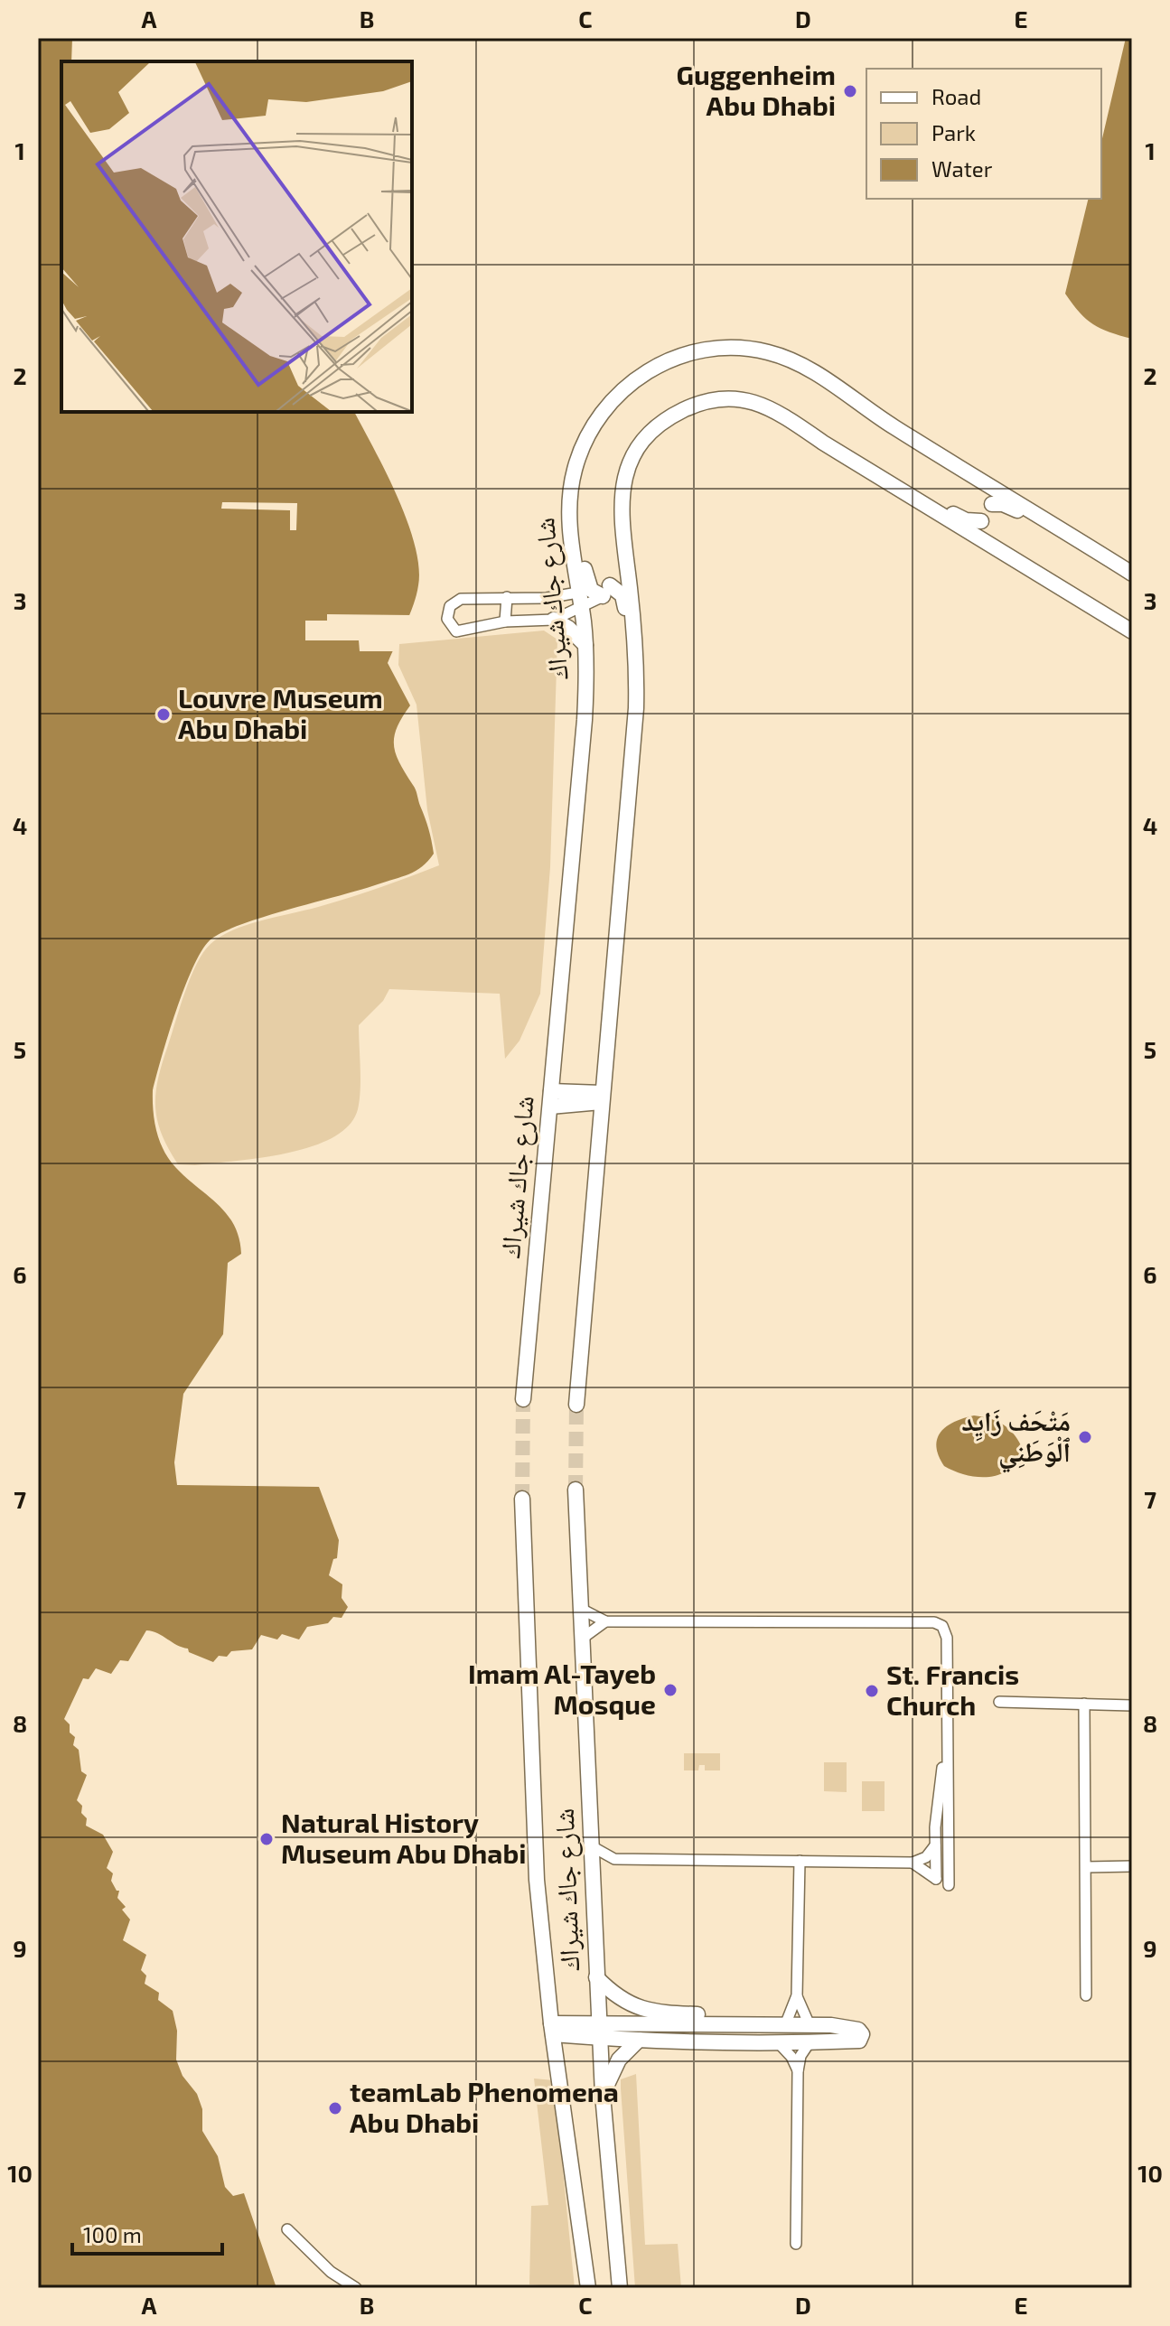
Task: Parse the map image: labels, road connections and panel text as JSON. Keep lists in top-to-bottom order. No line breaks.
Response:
{"streets":{"street":["شارع جاك شيراك"]},"places":["Guggenheim Abu Dhabi","Louvre Museum Abu Dhabi","مَتْحَف زَايِد ٱلْوَطَنِي","Imam Al-Tayeb Mosque","St. Francis Church","Natural History Museum Abu Dhabi","teamLab Phenomena Abu Dhabi"],"legend":["Road","Park","Water"],"scale_bar":"100 m","grid":{"columns":["A","B","C","D","E"],"rows":["1","2","3","4","5","6","7","8","9","10"]}}
